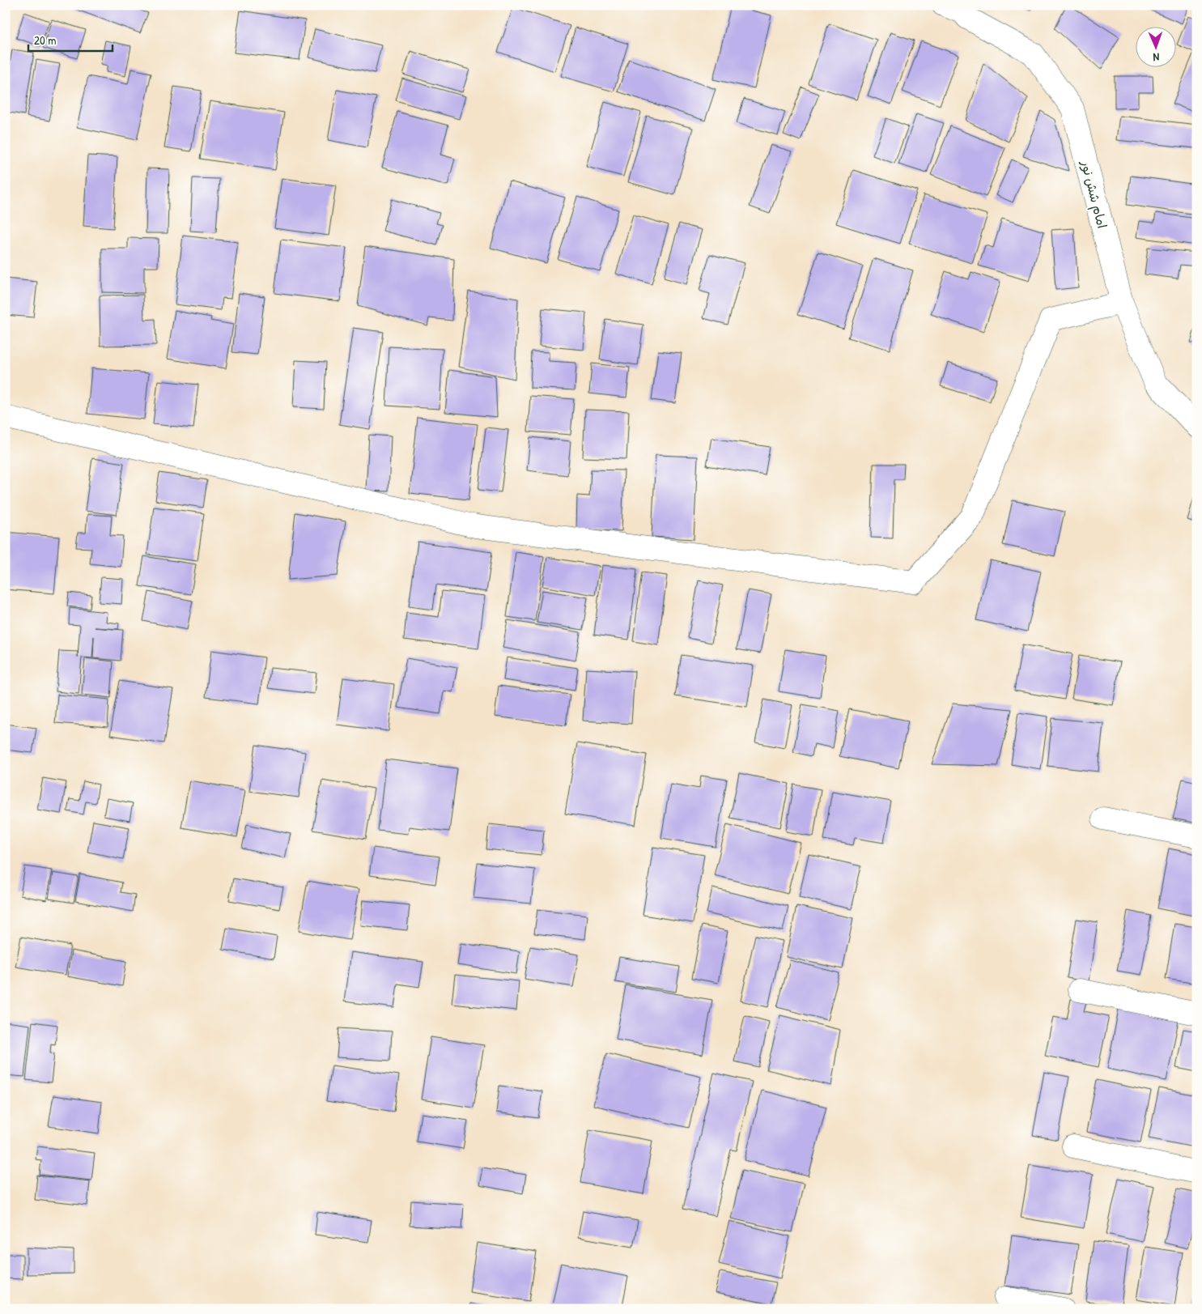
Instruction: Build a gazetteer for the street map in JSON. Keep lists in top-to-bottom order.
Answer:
{
  "streets": {
    "street": ["امام شش نور"]
  },
  "scale_bar": "20 m",
  "north": "bottom"
}
